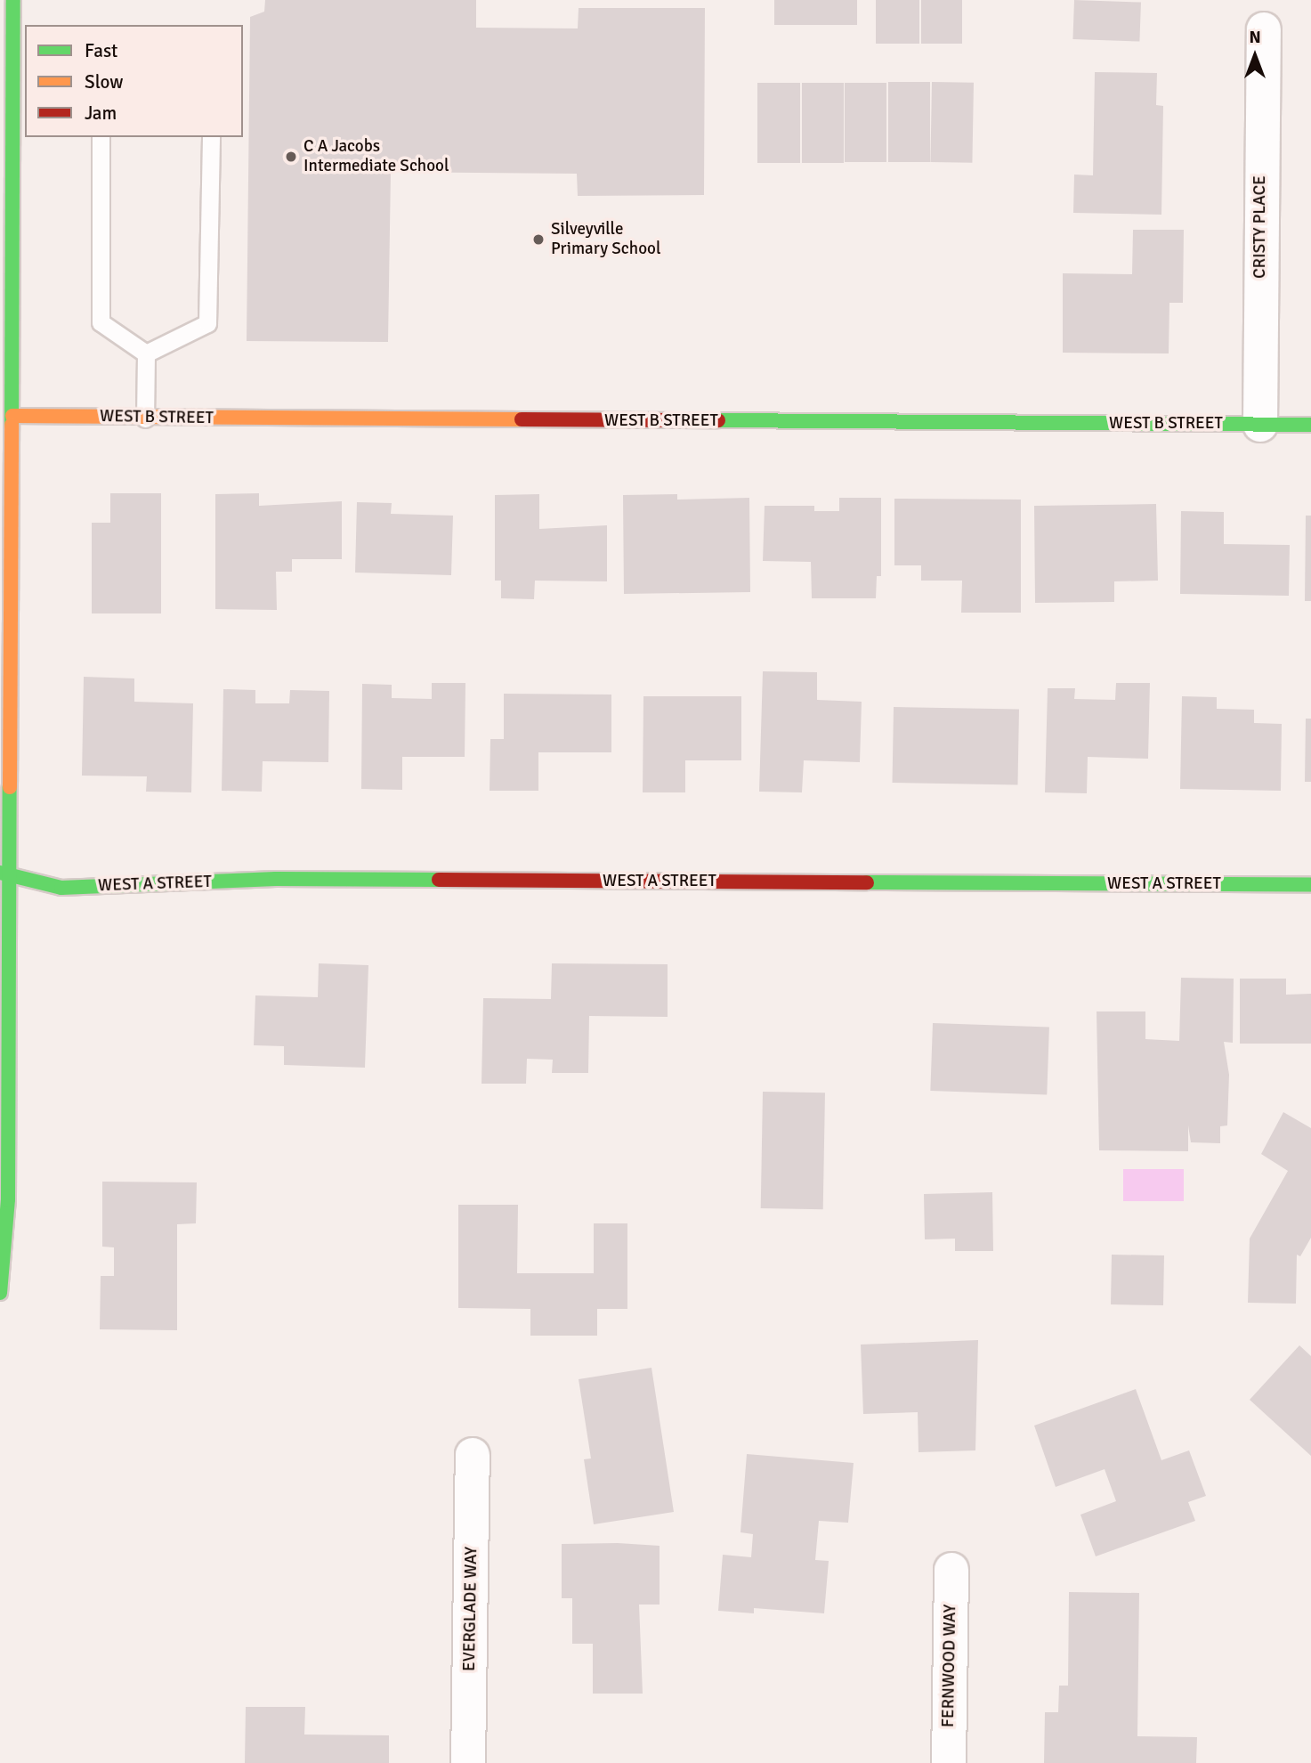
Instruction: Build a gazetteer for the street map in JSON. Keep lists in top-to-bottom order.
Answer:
{
  "streets": {
    "street": [
      "CRISTY PLACE",
      "WEST B STREET",
      "WEST A STREET",
      "EVERGLADE WAY",
      "FERNWOOD WAY"
    ]
  },
  "crossings": [
    ["CRISTY PLACE", "WEST B STREET"]
  ],
  "places": ["C A Jacobs Intermediate School", "Silveyville Primary School"],
  "legend": ["Fast", "Slow", "Jam"],
  "north": "top"
}
